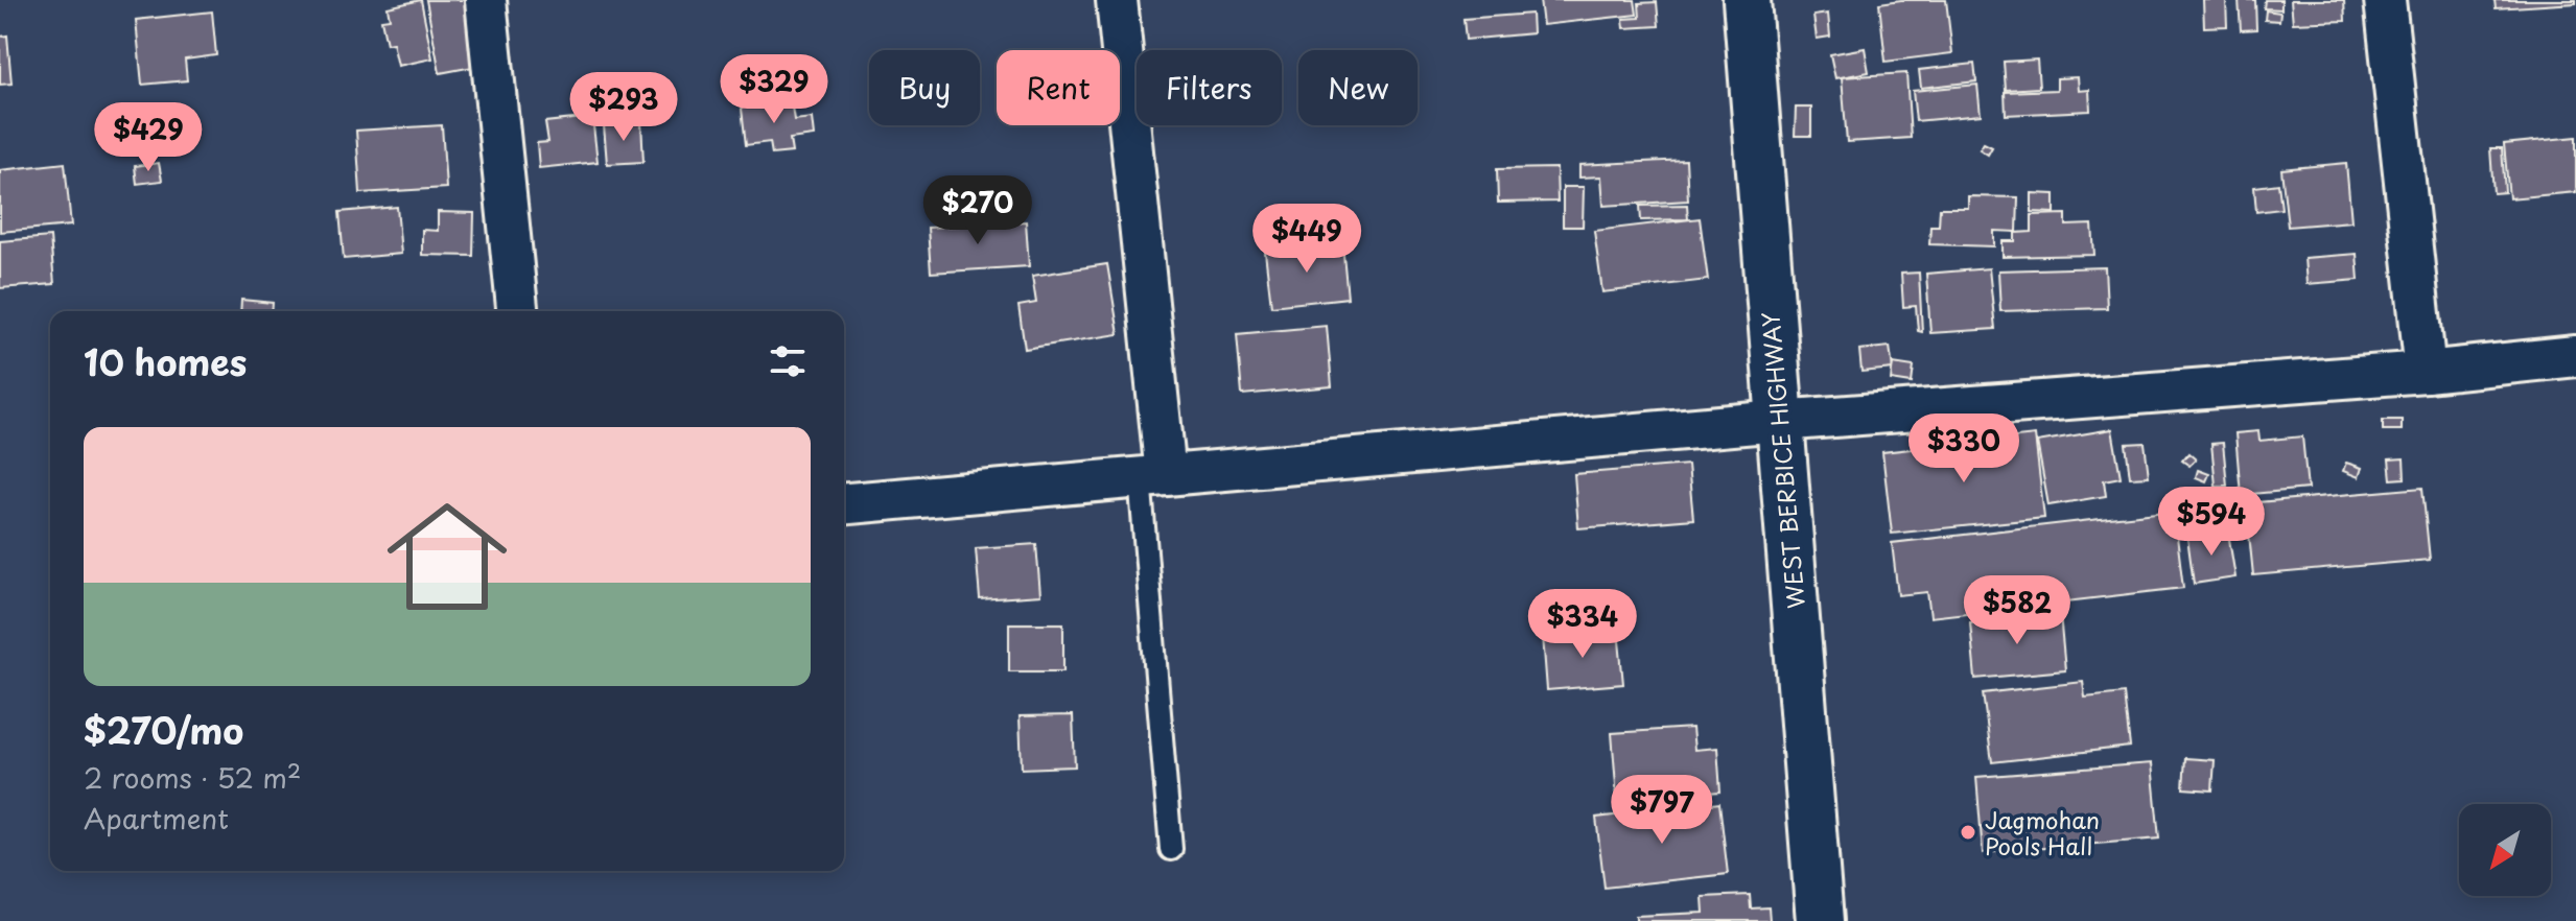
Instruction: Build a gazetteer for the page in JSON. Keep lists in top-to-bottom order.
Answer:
{
  "streets": {
    "main road": ["WEST BERBICE HIGHWAY"]
  },
  "places": ["Jagmohan Pools Hall"],
  "north": "bottom left",
  "page": {
    "chip": [
      "Buy",
      "Rent",
      "Filters",
      "New"
    ],
    "price": [
      "$329",
      "$293",
      "$429",
      "$270",
      "$449",
      "$330",
      "$594",
      "$582",
      "$334",
      "$797"
    ],
    "heading": "10 homes",
    "list": [
      {
        "name": "$270/mo",
        "note": "2 rooms · 52 m² · Apartment"
      }
    ]
  }
}
